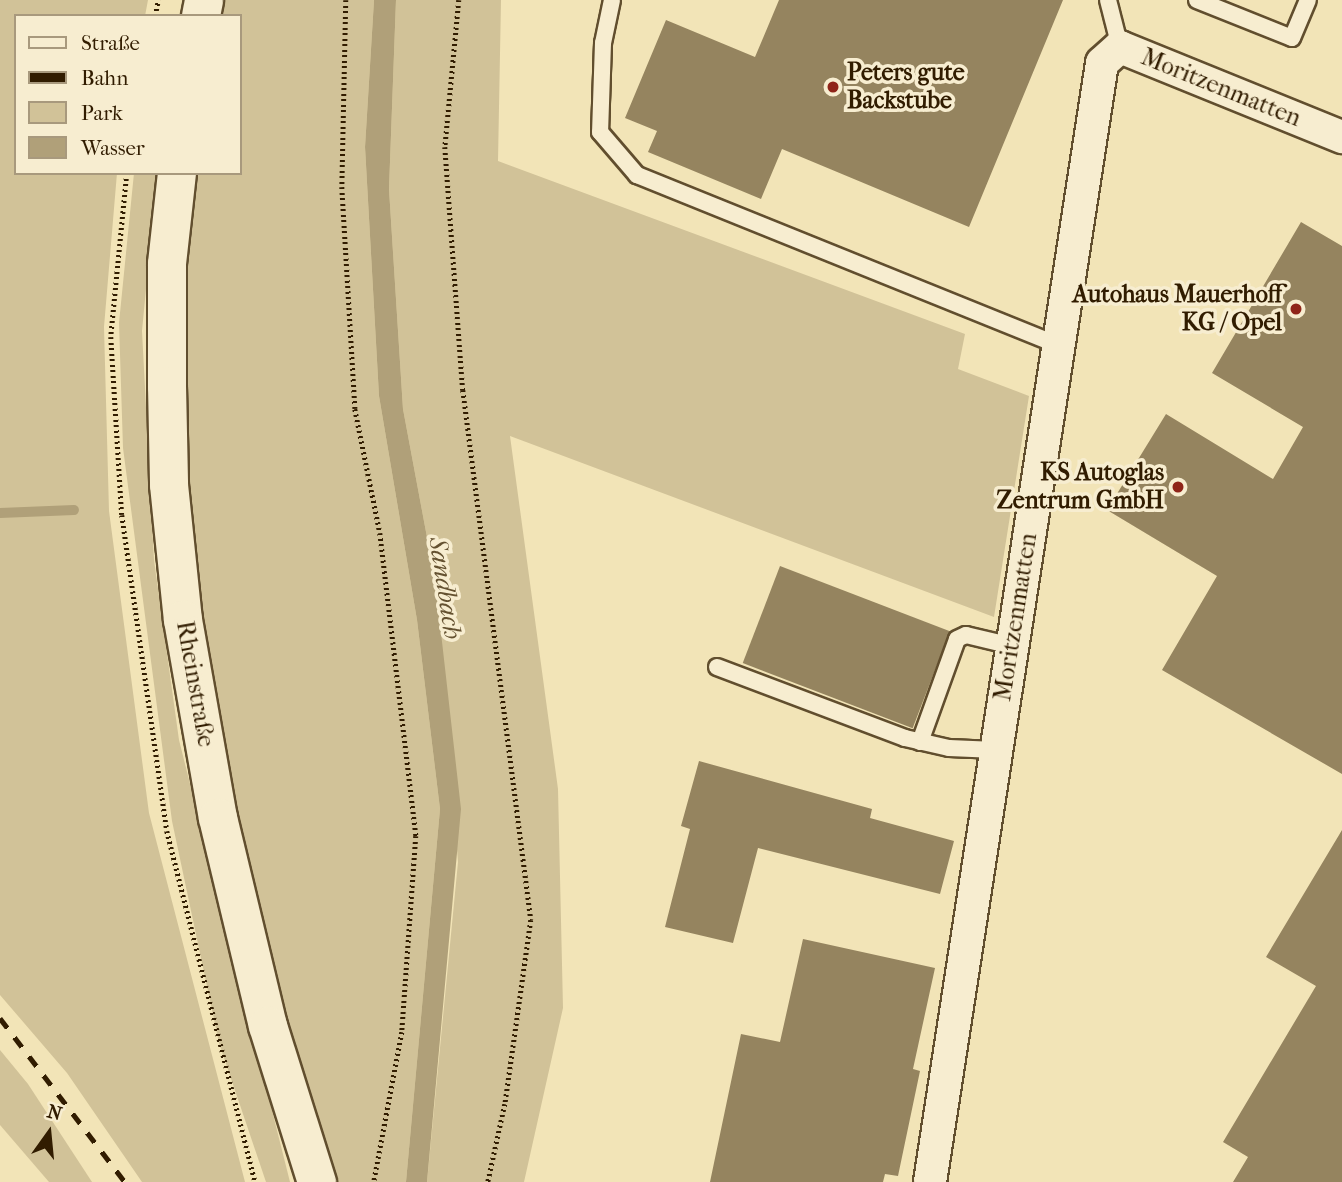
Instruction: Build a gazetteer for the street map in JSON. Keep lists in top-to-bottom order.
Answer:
{
  "streets": {
    "street": ["Moritzenmatten", "Rheinstraße"]
  },
  "water": ["Sandbach"],
  "places": ["Peters gute Backstube", "Autohaus Mauerhoff KG / Opel", "KS Autoglas Zentrum GmbH"],
  "legend": [
    "Straße",
    "Bahn",
    "Park",
    "Wasser"
  ],
  "north": "top"
}
